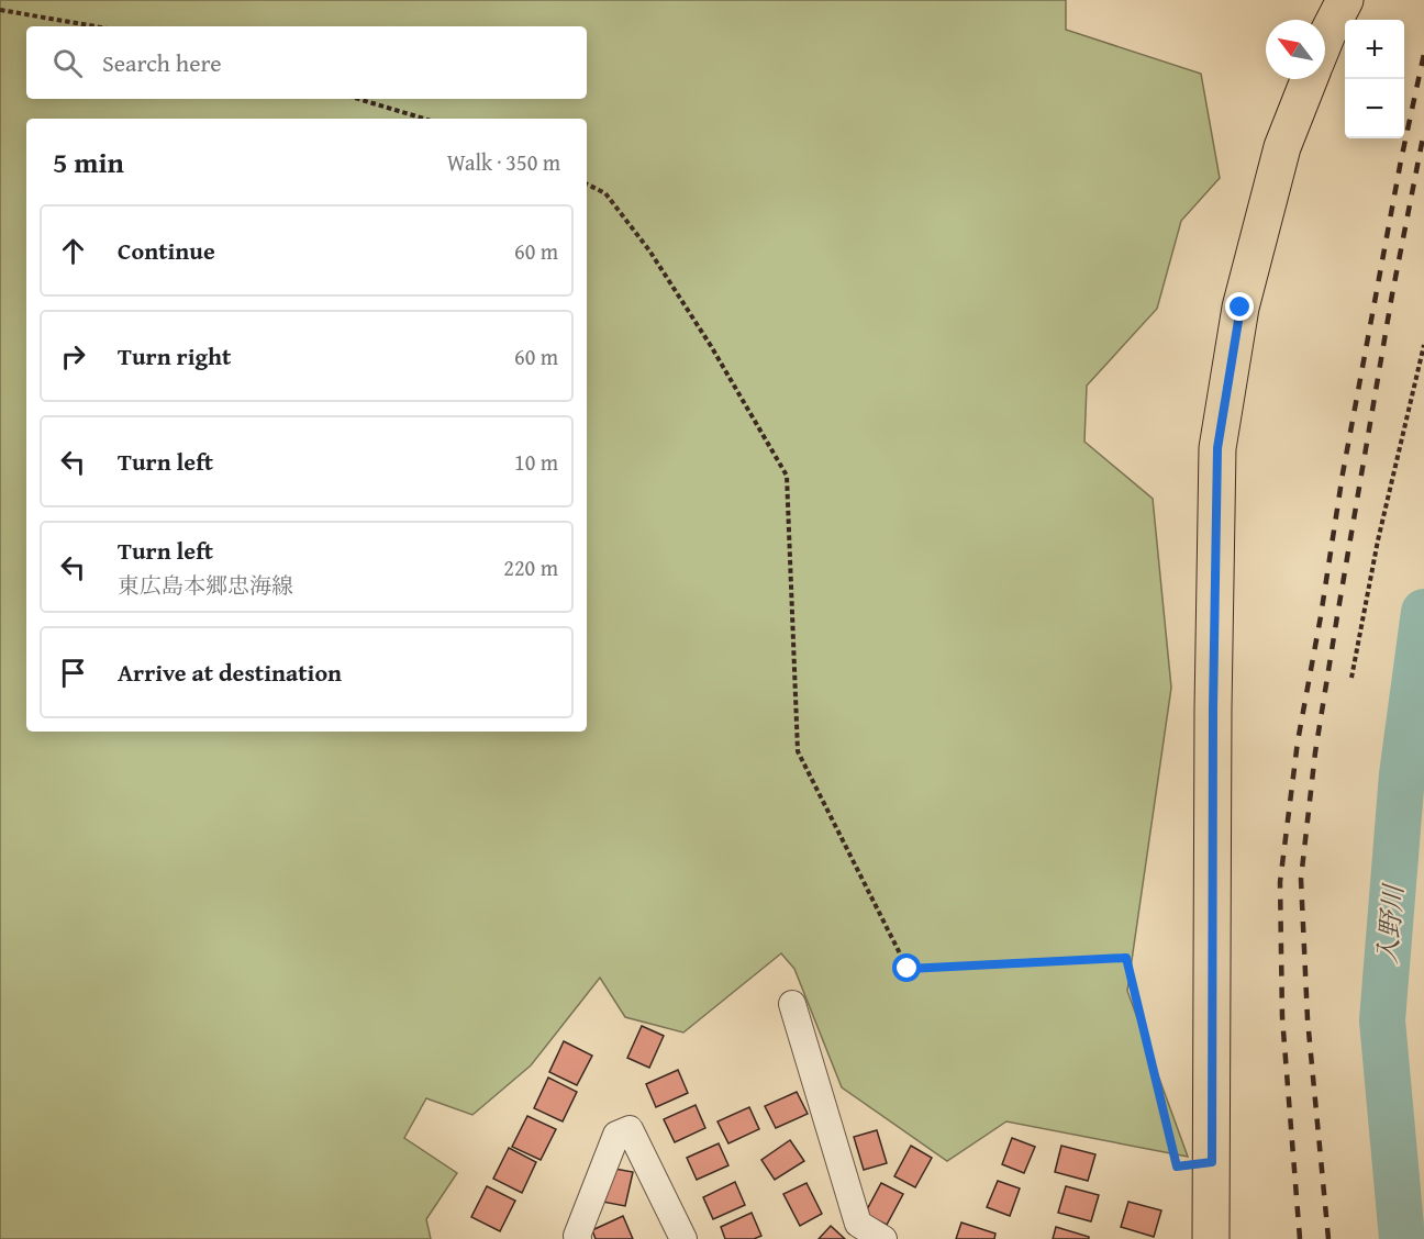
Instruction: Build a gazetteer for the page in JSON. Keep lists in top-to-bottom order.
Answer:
{
  "water": ["入野川"],
  "north": "top left",
  "page": {
    "map_buttons": ["+", "−"],
    "search": "Search here",
    "heading": ["5 min", "Walk · 350 m"],
    "list": [
      ["Continue", "60 m"],
      ["Turn right", "60 m"],
      ["Turn left", "10 m"],
      ["Turn left", "東広島本郷忠海線", "220 m"],
      "Arrive at destination"
    ]
  }
}
